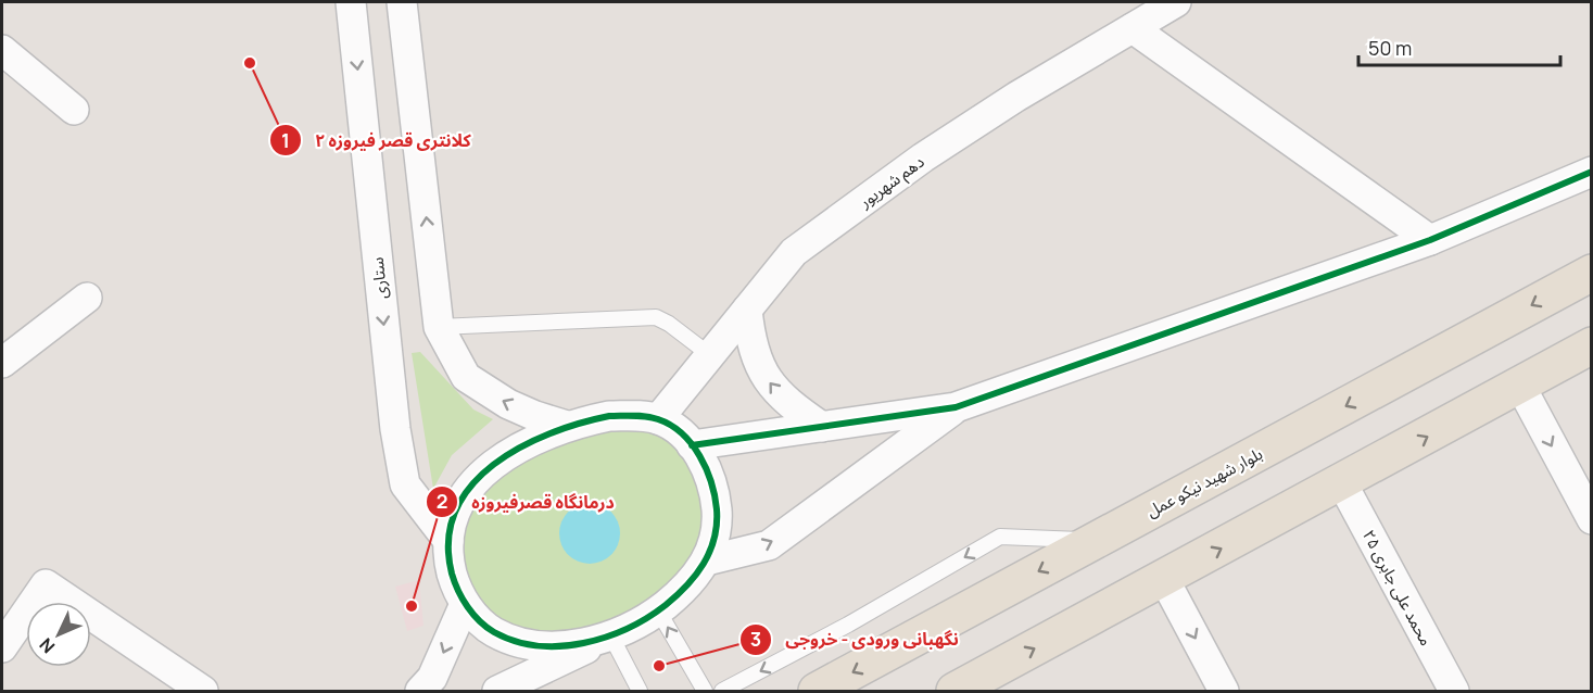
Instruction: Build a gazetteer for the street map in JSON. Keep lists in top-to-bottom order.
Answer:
{
  "streets": {
    "main road": ["بلوار شهید نیکو عمل"],
    "street": ["دهم شهریور", "ستاری", "محمد علی جابری ۲۵"]
  },
  "places": ["کلانتری قصر فیروزه ۲", "درمانگاه قصرفیروزه", "نگهبانی ورودی - خروجی"],
  "scale_bar": "50 m",
  "north": "bottom left"
}
